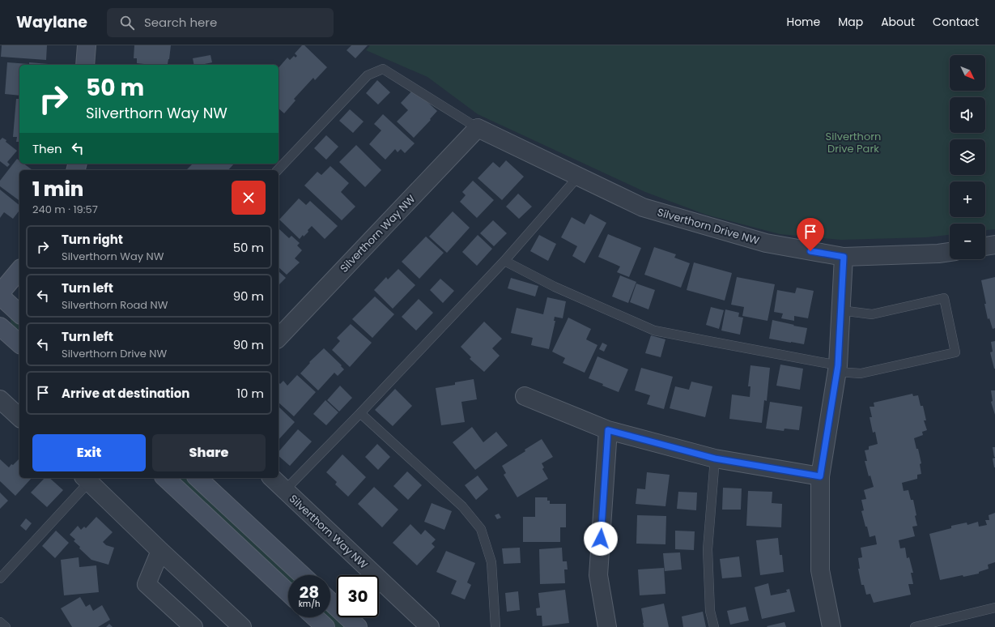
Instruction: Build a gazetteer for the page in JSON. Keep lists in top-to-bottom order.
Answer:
{
  "streets": {
    "street": ["Silverthorn Drive NW", "Silverthorn Way NW"]
  },
  "crossings": [
    ["Silverthorn Drive NW", "Silverthorn Way NW"]
  ],
  "parks": ["Silverthorn Drive Park"],
  "north": "bottom right",
  "page": {
    "header": "Waylane",
    "search": "Search here",
    "nav": [
      "Home",
      "Map",
      "About",
      "Contact"
    ],
    "map_buttons": ["+", "−"],
    "turn": ["50 m", "Silverthorn Way NW"],
    "then": "Then",
    "heading": ["1 min", "240 m · 19:57"],
    "list": [
      {
        "name": "Turn right",
        "note": "Silverthorn Way NW",
        "value": "50 m"
      },
      {
        "name": "Turn left",
        "note": "Silverthorn Road NW",
        "value": "90 m"
      },
      {
        "name": "Turn left",
        "note": "Silverthorn Drive NW",
        "value": "90 m"
      },
      {
        "name": "Arrive at destination",
        "value": "10 m"
      }
    ],
    "buttons": ["Exit", "Share"],
    "speed": "28 km/h",
    "limit": "30"
  }
}
